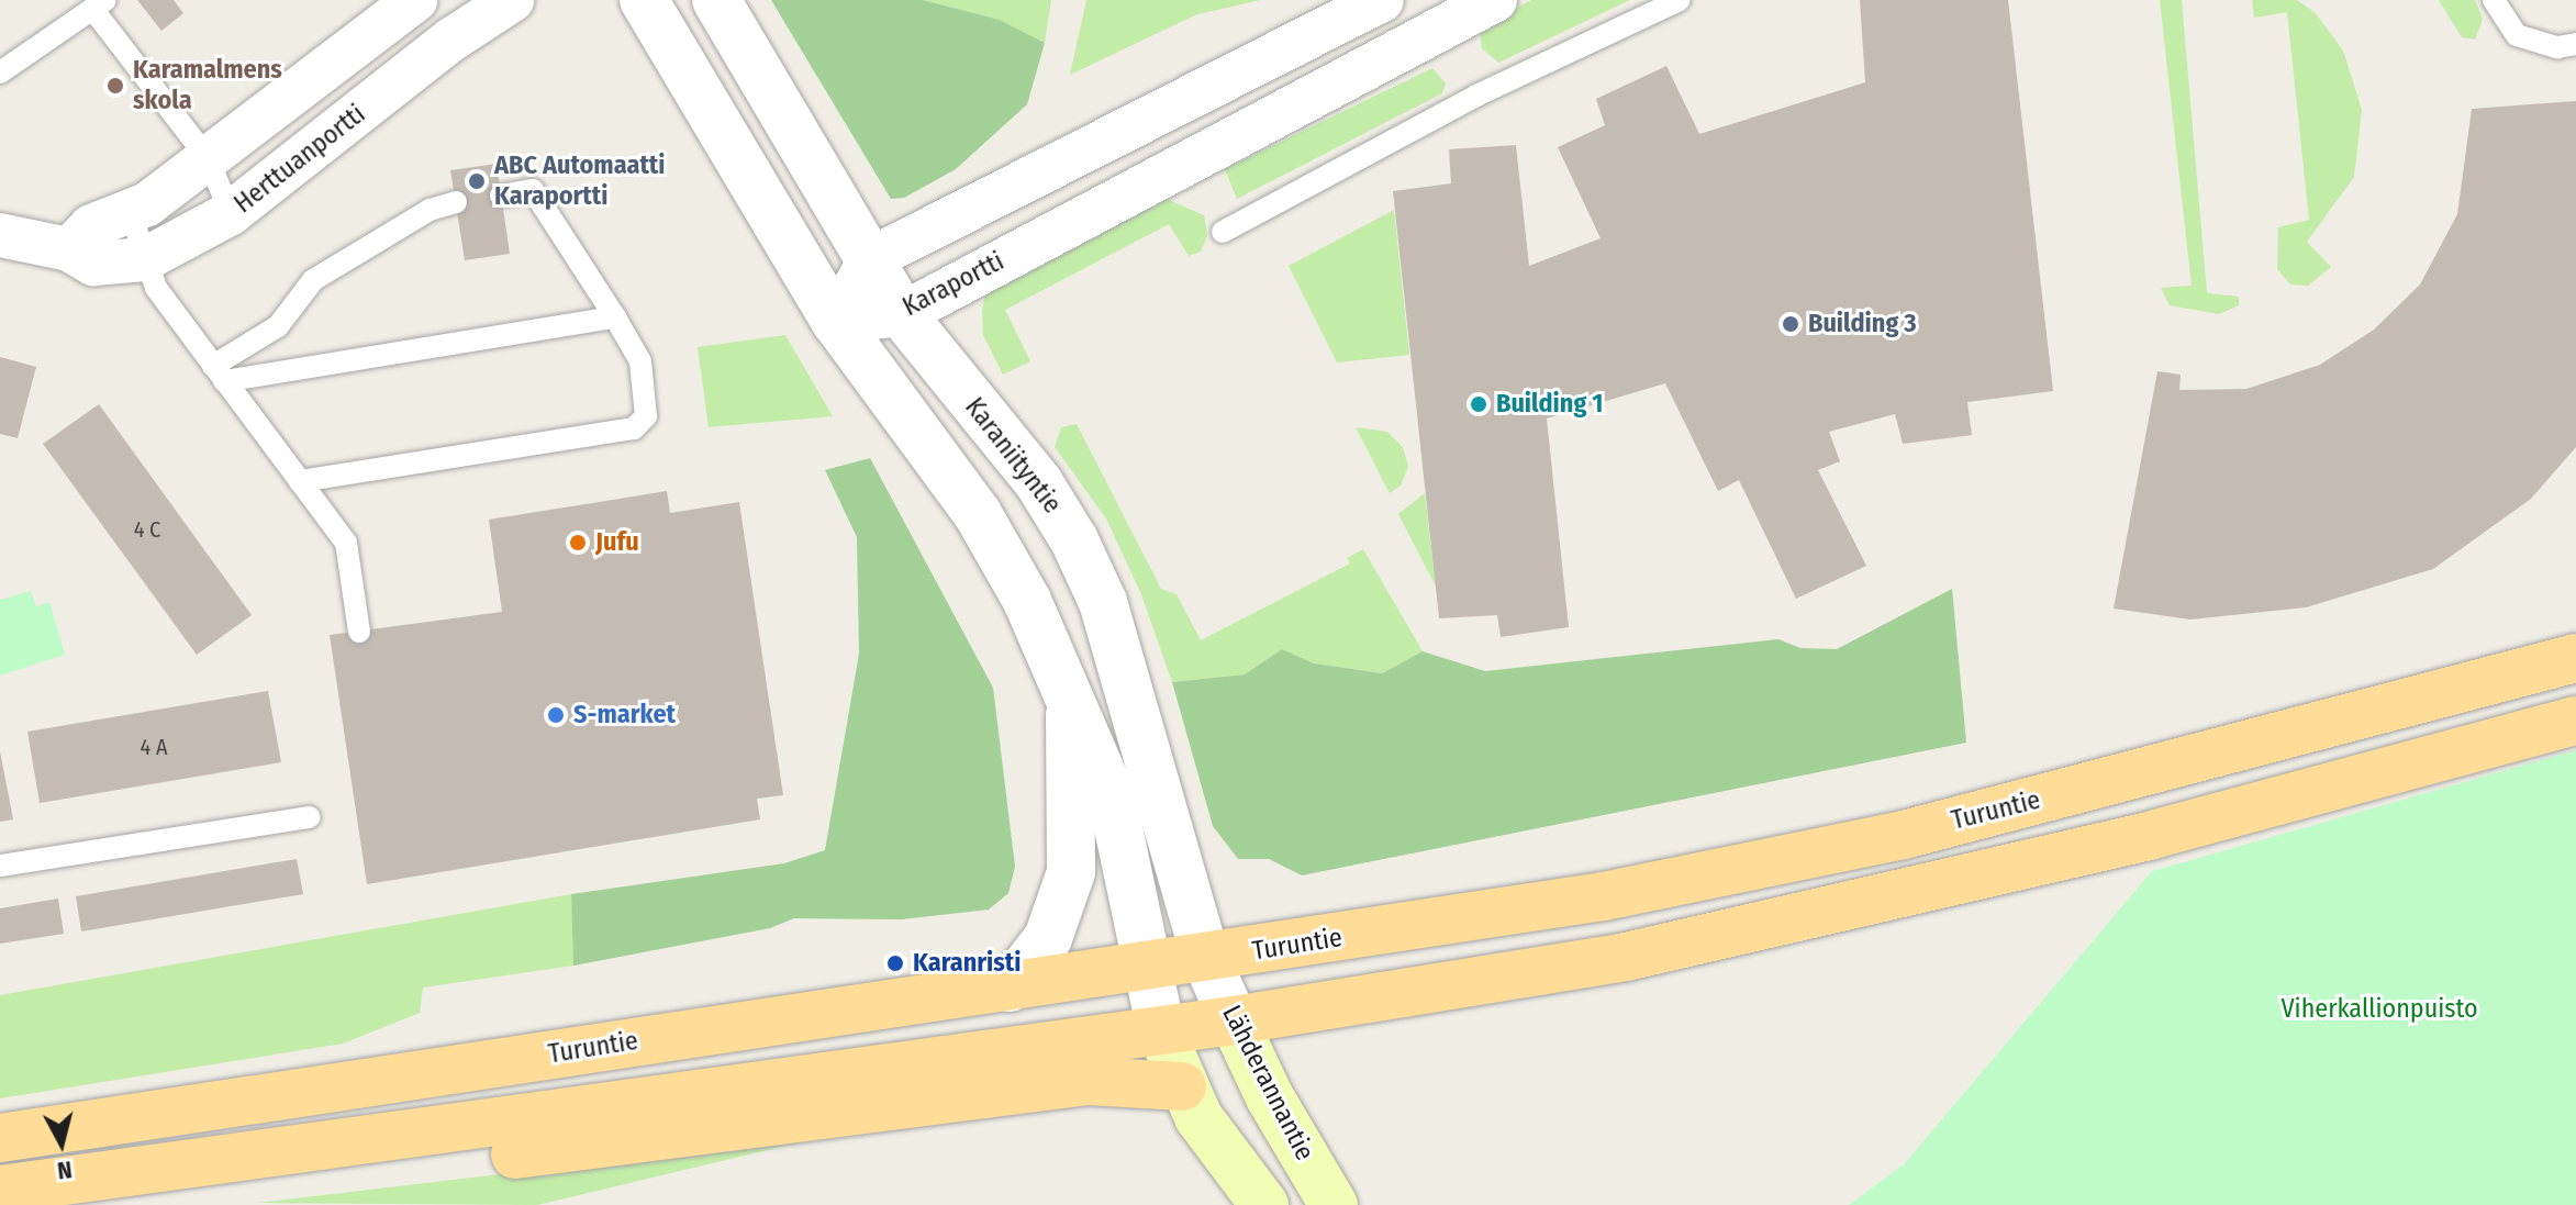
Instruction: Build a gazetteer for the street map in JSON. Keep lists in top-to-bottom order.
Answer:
{
  "streets": {
    "main road": ["Turuntie", "Lähderannantie"],
    "street": ["Herttuanportti", "Karaportti", "Karaniityntie"]
  },
  "crossings": [
    ["Karaportti", "Karaniityntie"],
    ["Karaniityntie", "Turuntie"],
    ["Karaniityntie", "Lähderannantie"],
    ["Turuntie", "Lähderannantie"]
  ],
  "parks": ["Viherkallionpuisto"],
  "places": [
    "Karamalmens skola",
    "ABC Automaatti Karaportti",
    "Building 3",
    "Building 1",
    "Jufu",
    "S-market",
    "Karanristi"
  ],
  "house_numbers": ["4 C", "4 A"],
  "north": "bottom"
}
